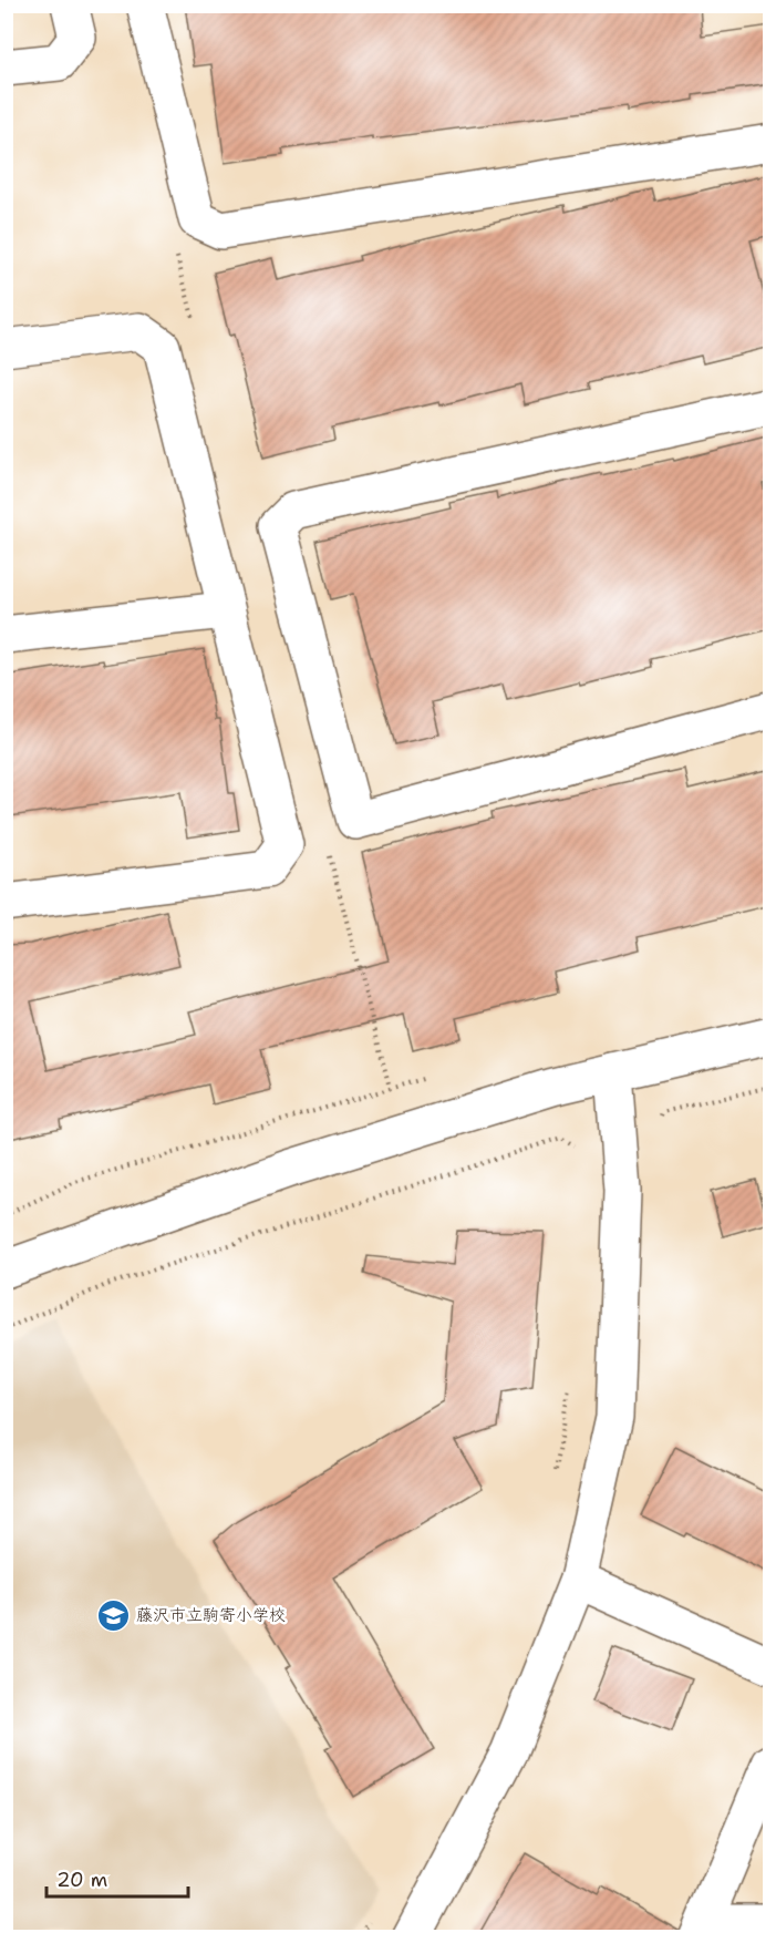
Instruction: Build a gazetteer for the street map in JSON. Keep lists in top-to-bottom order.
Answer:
{
  "places": {
    "school or university": ["藤沢市立駒寄小学校"]
  },
  "scale_bar": "20 m"
}
